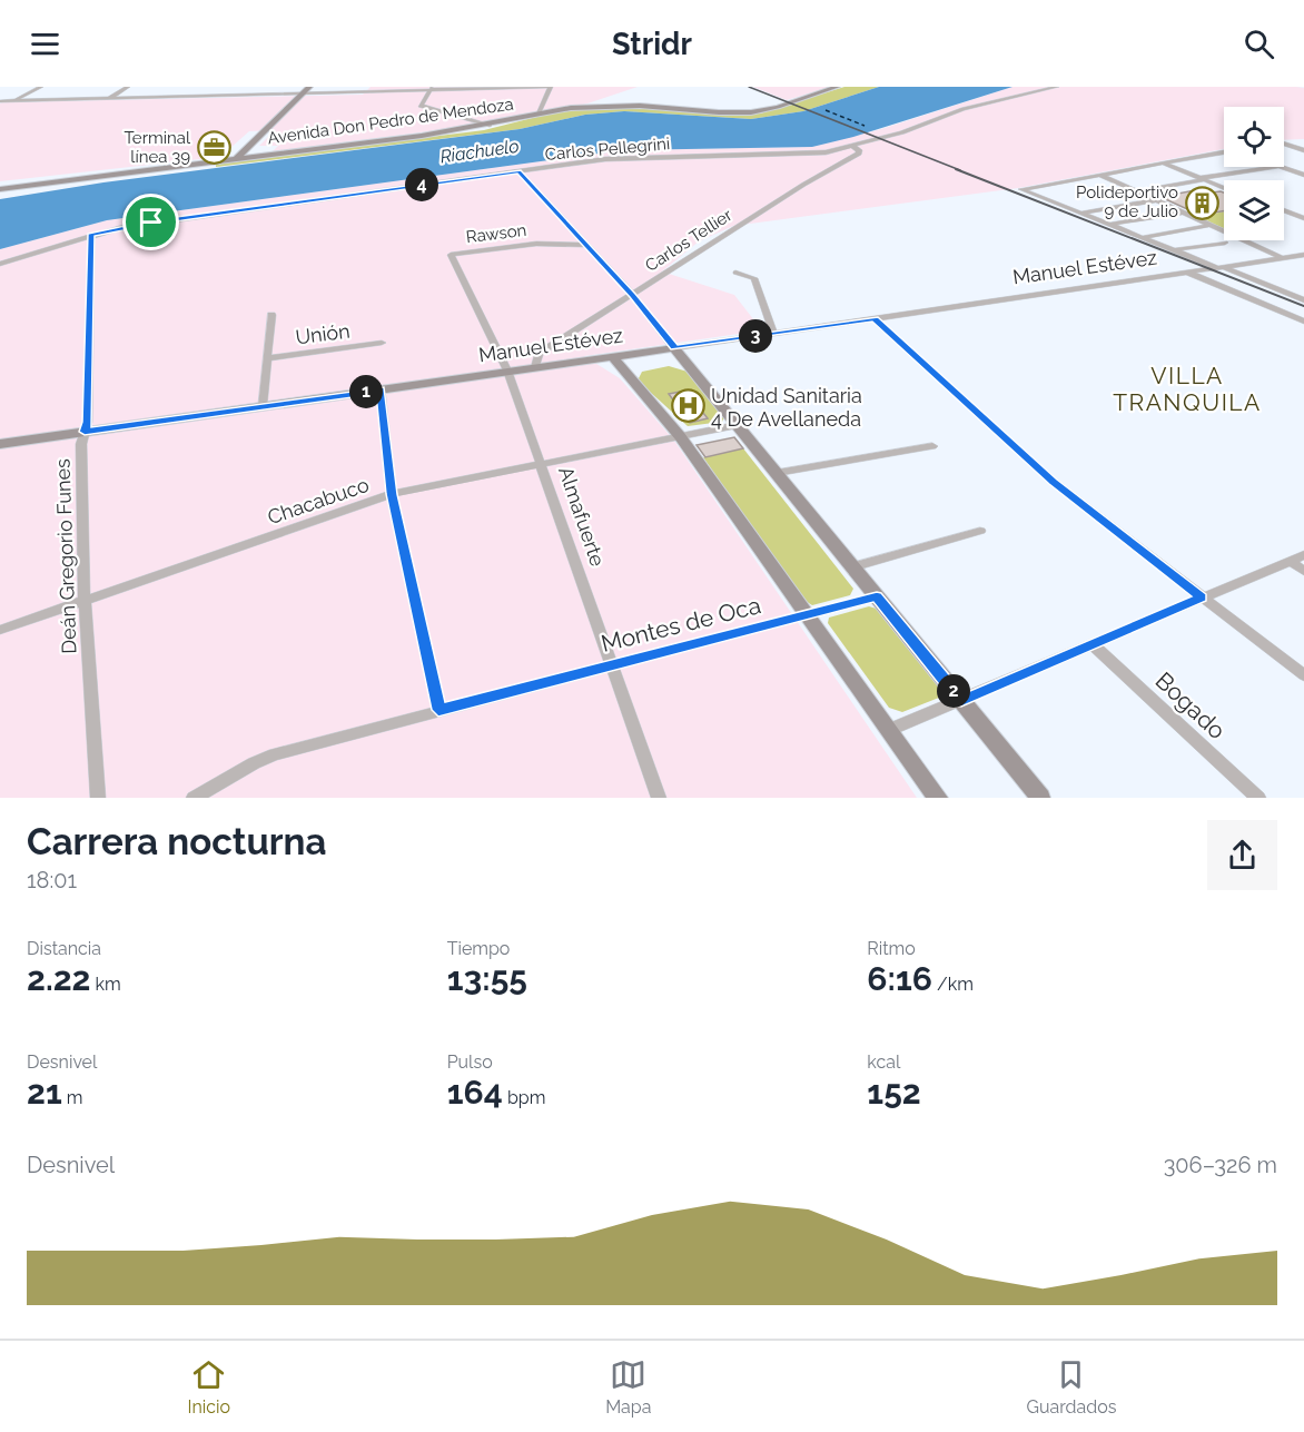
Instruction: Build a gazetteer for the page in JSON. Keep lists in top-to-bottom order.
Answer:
{
  "streets": {
    "main road": ["Avenida Don Pedro de Mendoza", "Manuel Estévez"],
    "street": [
      "Carlos Pellegrini",
      "Rawson",
      "Carlos Tellier",
      "Unión",
      "Chacabuco",
      "Almafuerte",
      "Deán Gregorio Funes",
      "Montes de Oca",
      "Bogado"
    ]
  },
  "crossings": [
    ["Carlos Pellegrini", "Carlos Tellier"],
    ["Carlos Pellegrini", "Deán Gregorio Funes"],
    ["Rawson", "Almafuerte"],
    ["Carlos Tellier", "Manuel Estévez"],
    ["Manuel Estévez", "Almafuerte"],
    ["Manuel Estévez", "Deán Gregorio Funes"],
    ["Chacabuco", "Almafuerte"],
    ["Chacabuco", "Deán Gregorio Funes"],
    ["Almafuerte", "Montes de Oca"]
  ],
  "districts": ["VILLA TRANQUILA"],
  "water": ["Riachuelo"],
  "places": {
    "office": ["Terminal línea 39"],
    "building": ["Polideportivo 9 de Julio"],
    "hospital": ["Unidad Sanitaria 4 De Avellaneda"]
  },
  "page": {
    "header": "Stridr",
    "pins": [
      "4",
      "3",
      "1",
      "2"
    ],
    "heading": ["Carrera nocturna", "18:01"],
    "stats": [
      ["Distancia", "2.22 km"],
      ["Tiempo", "13:55"],
      ["Ritmo", "6:16 /km"],
      ["Desnivel", "21 m"],
      ["Pulso", "164 bpm"],
      ["kcal", "152"]
    ],
    "chart": ["Desnivel", "306–326 m"],
    "tabs": ["Inicio", "Mapa", "Guardados"]
  }
}
